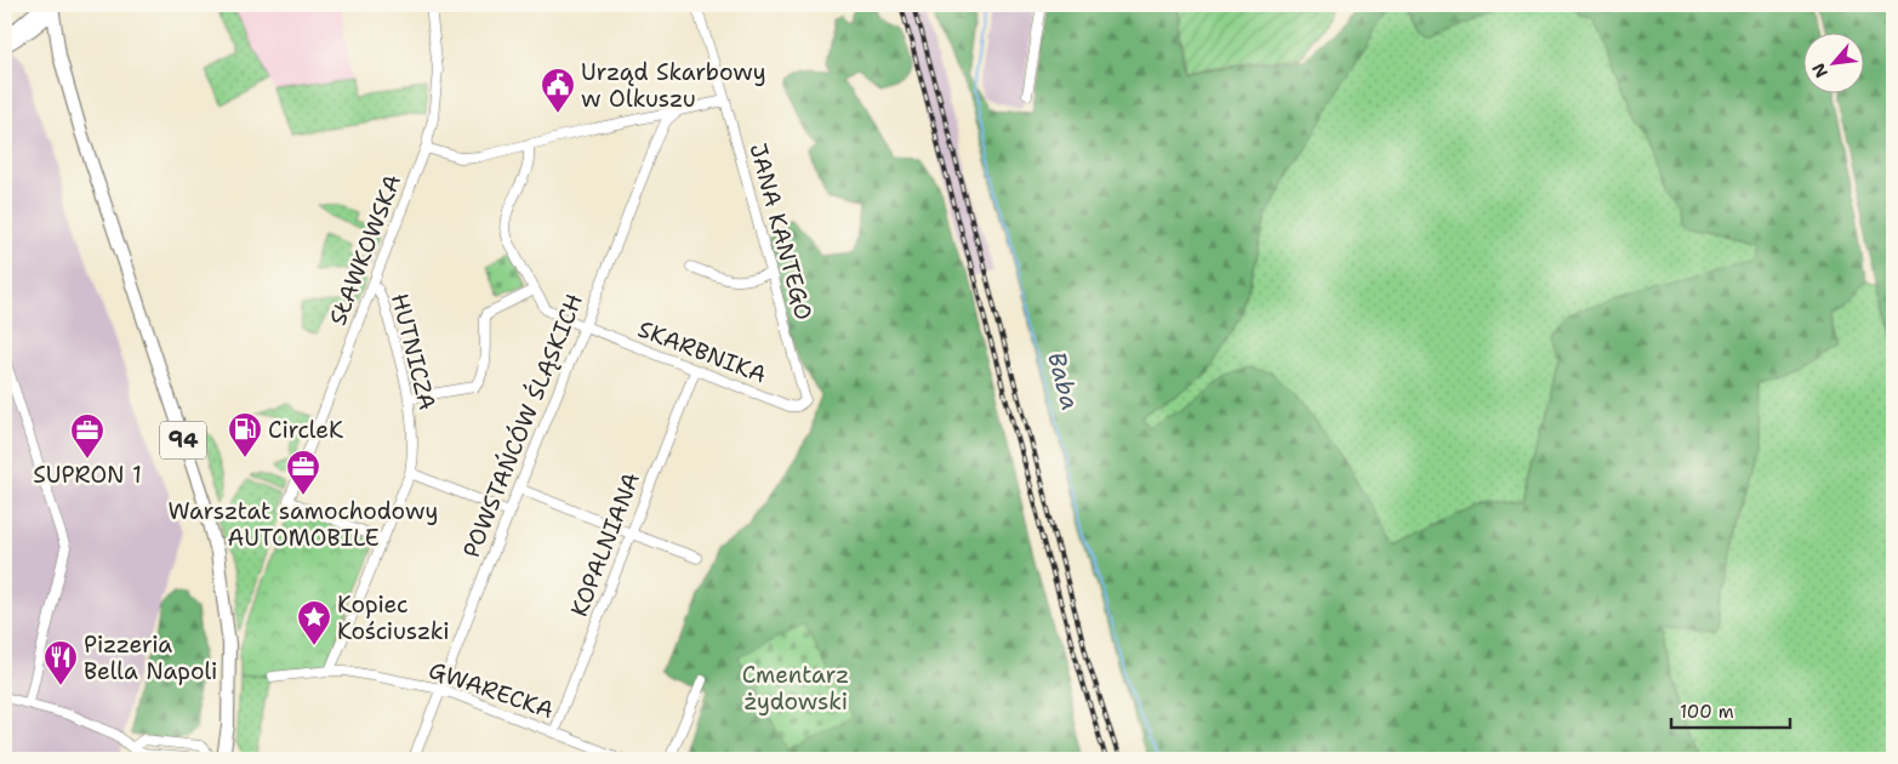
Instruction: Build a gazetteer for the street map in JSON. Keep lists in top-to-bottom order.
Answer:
{
  "streets": {
    "main road": ["94"],
    "street": [
      "JANA KANTEGO",
      "SŁAWKOWSKA",
      "HUTNICZA",
      "SKARBNIKA",
      "POWSTAŃCÓW ŚLĄSKICH",
      "KOPALNIANA",
      "GWARECKA"
    ]
  },
  "crossings": [
    ["JANA KANTEGO", "SKARBNIKA"],
    ["SŁAWKOWSKA", "HUTNICZA"],
    ["HUTNICZA", "GWARECKA"],
    ["SKARBNIKA", "POWSTAŃCÓW ŚLĄSKICH"],
    ["SKARBNIKA", "KOPALNIANA"],
    ["POWSTAŃCÓW ŚLĄSKICH", "GWARECKA"],
    ["KOPALNIANA", "GWARECKA"]
  ],
  "water": ["Baba"],
  "parks": ["Cmentarz żydowski"],
  "places": {
    "public building": ["Urząd Skarbowy w Olkuszu"],
    "fuel station": ["CircleK"],
    "office": ["SUPRON 1", "Warsztat samochodowy AUTOMOBILE"],
    "place": ["Kopiec Kościuszki"],
    "restaurant": ["Pizzeria Bella Napoli"]
  },
  "scale_bar": "100 m",
  "north": "bottom left"
}
